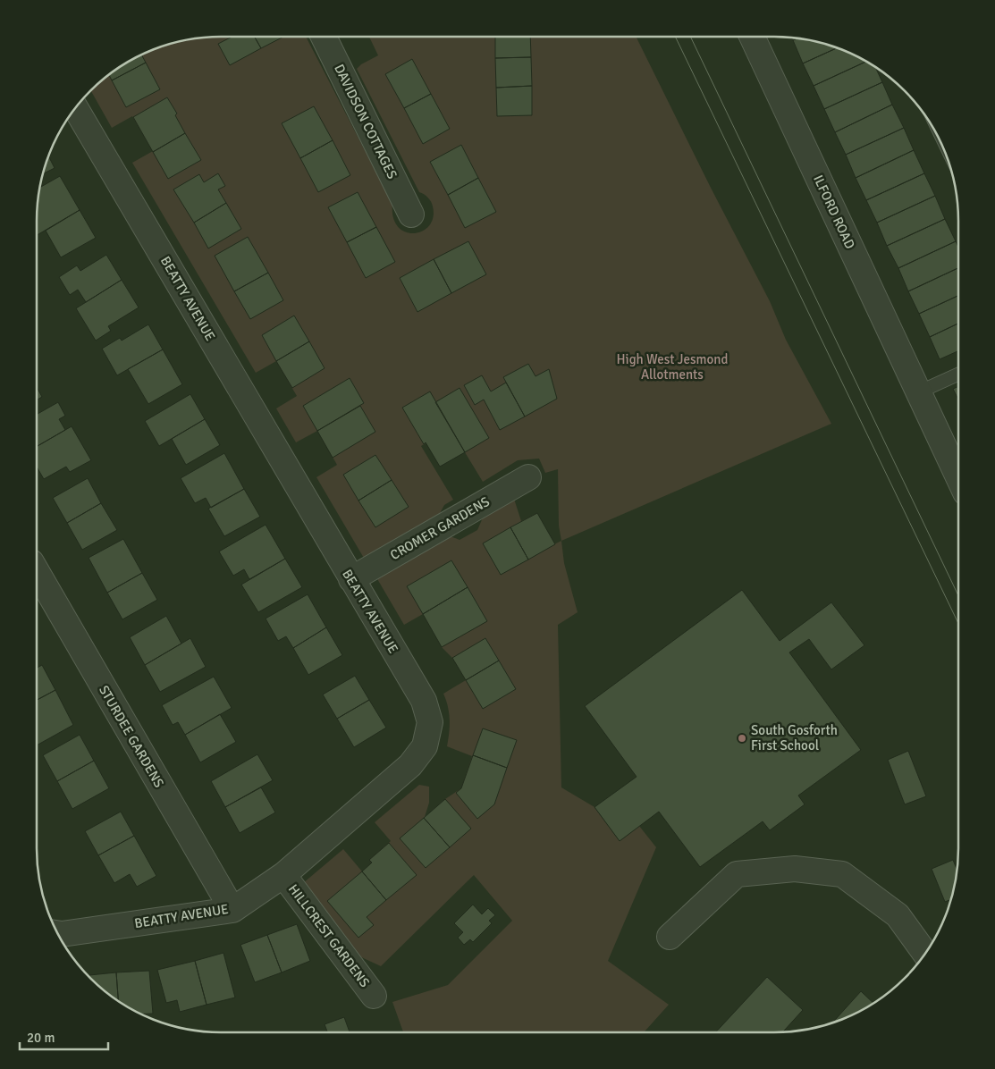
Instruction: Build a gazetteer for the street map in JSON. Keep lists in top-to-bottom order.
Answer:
{
  "streets": {
    "street": [
      "DAVIDSON COTTAGES",
      "ILFORD ROAD",
      "BEATTY AVENUE",
      "CROMER GARDENS",
      "STURDEE GARDENS",
      "HILLCREST GARDENS"
    ]
  },
  "crossings": [
    ["BEATTY AVENUE", "CROMER GARDENS"],
    ["BEATTY AVENUE", "STURDEE GARDENS"],
    ["BEATTY AVENUE", "HILLCREST GARDENS"]
  ],
  "parks": ["High West Jesmond Allotments"],
  "places": ["South Gosforth First School"],
  "scale_bar": "20 m"
}
